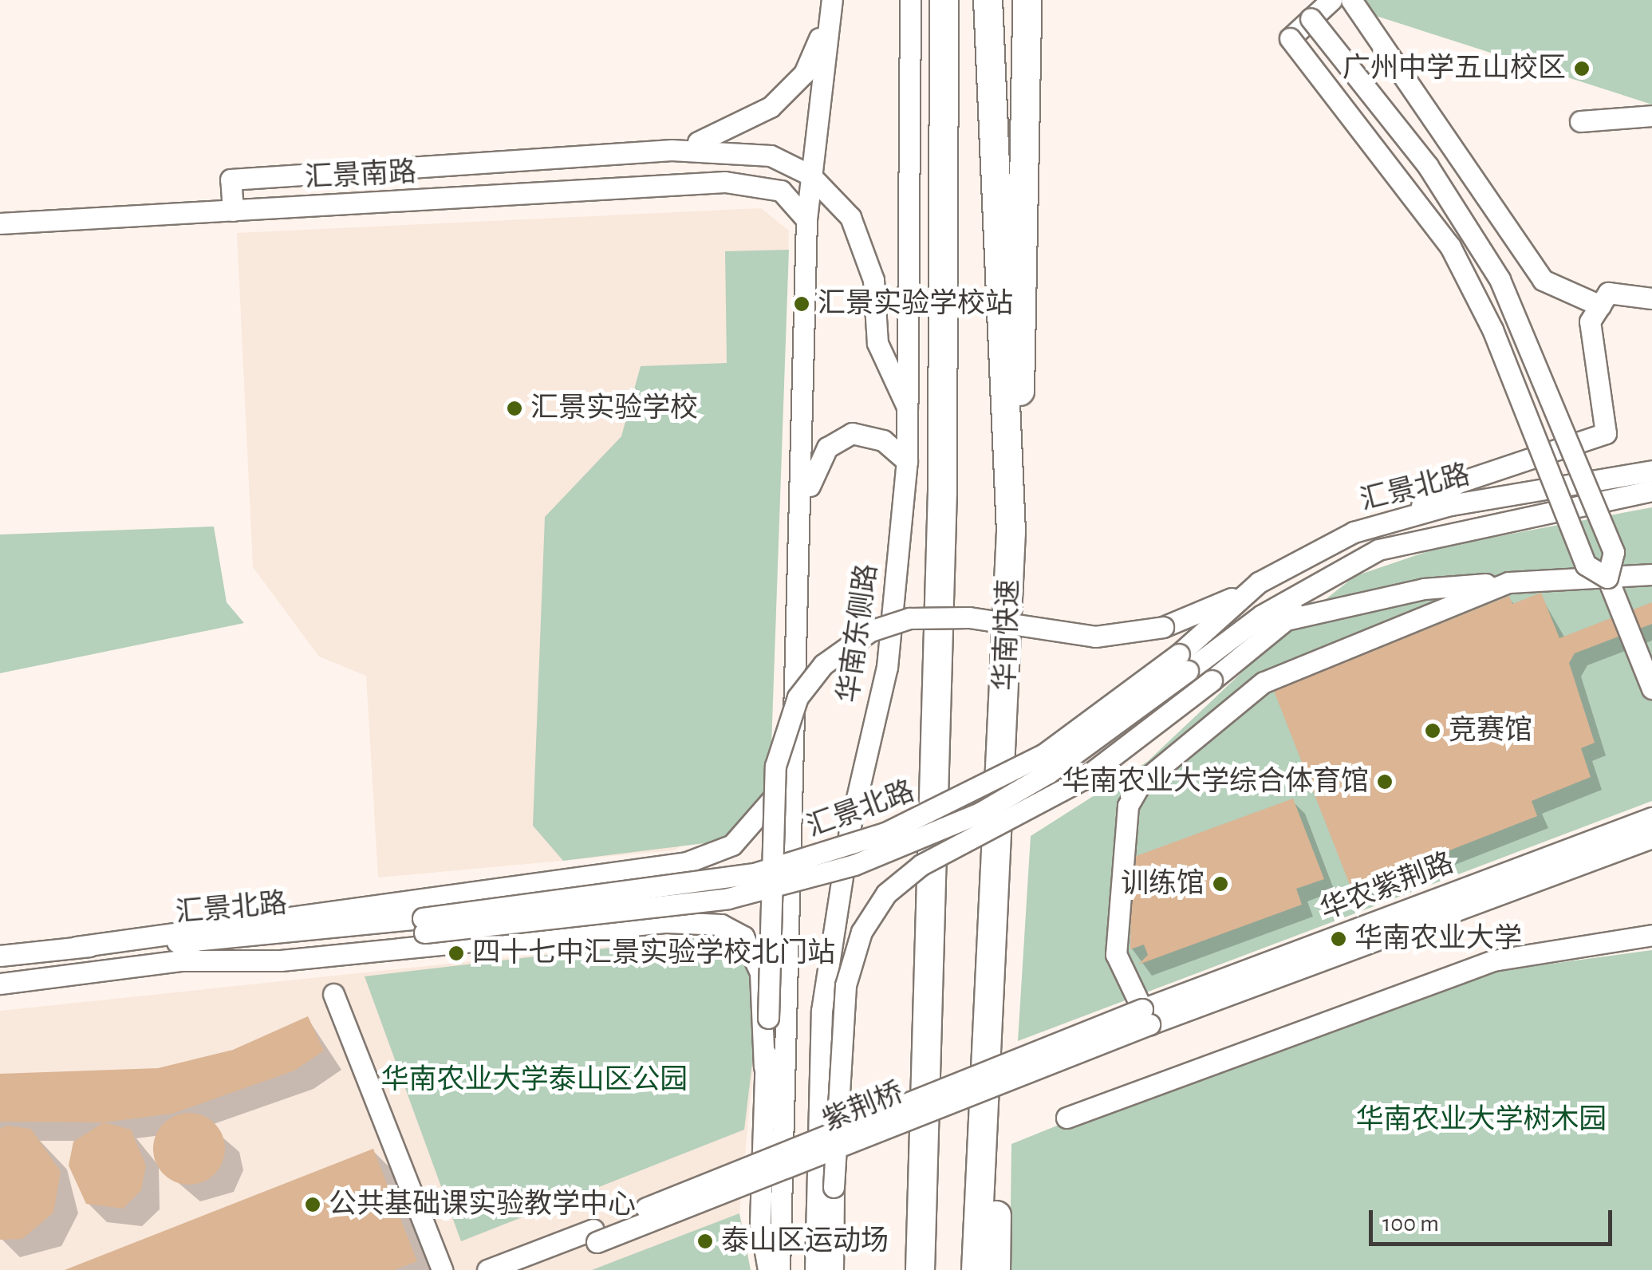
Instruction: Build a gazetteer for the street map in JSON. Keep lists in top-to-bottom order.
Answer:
{
  "streets": {
    "highway": ["华南快速"],
    "street": [
      "汇景南路",
      "汇景北路",
      "华南东侧路",
      "华农紫荆路",
      "紫荆桥"
    ]
  },
  "crossings": [
    ["汇景南路", "华南东侧路"],
    ["华农紫荆路", "紫荆桥"]
  ],
  "parks": ["华南农业大学泰山区公园", "华南农业大学树木园"],
  "places": [
    "广州中学五山校区",
    "汇景实验学校站",
    "汇景实验学校",
    "竞赛馆",
    "华南农业大学综合体育馆",
    "训练馆",
    "华南农业大学",
    "四十七中汇景实验学校北门站",
    "公共基础课实验教学中心",
    "泰山区运动场"
  ],
  "scale_bar": "100 m"
}
